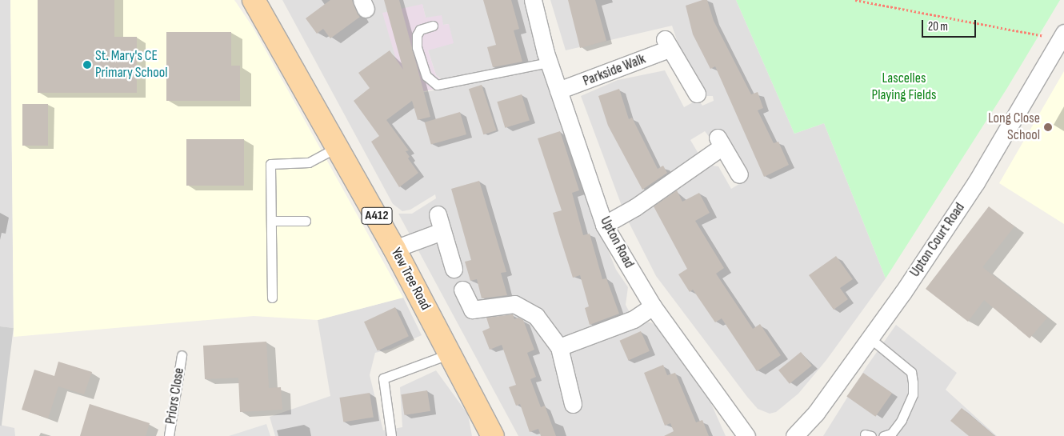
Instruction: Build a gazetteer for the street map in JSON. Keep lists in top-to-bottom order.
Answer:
{
  "streets": {
    "main road": ["A412", "Yew Tree Road"],
    "street": ["Parkside Walk", "Upton Court Road", "Upton Road"],
    "lane": ["Priors Close"]
  },
  "crossings": [
    ["Parkside Walk", "Upton Road"]
  ],
  "parks": ["Lascelles Playing Fields"],
  "places": ["St. Mary's CE Primary School", "Long Close School"],
  "scale_bar": "20 m"
}
